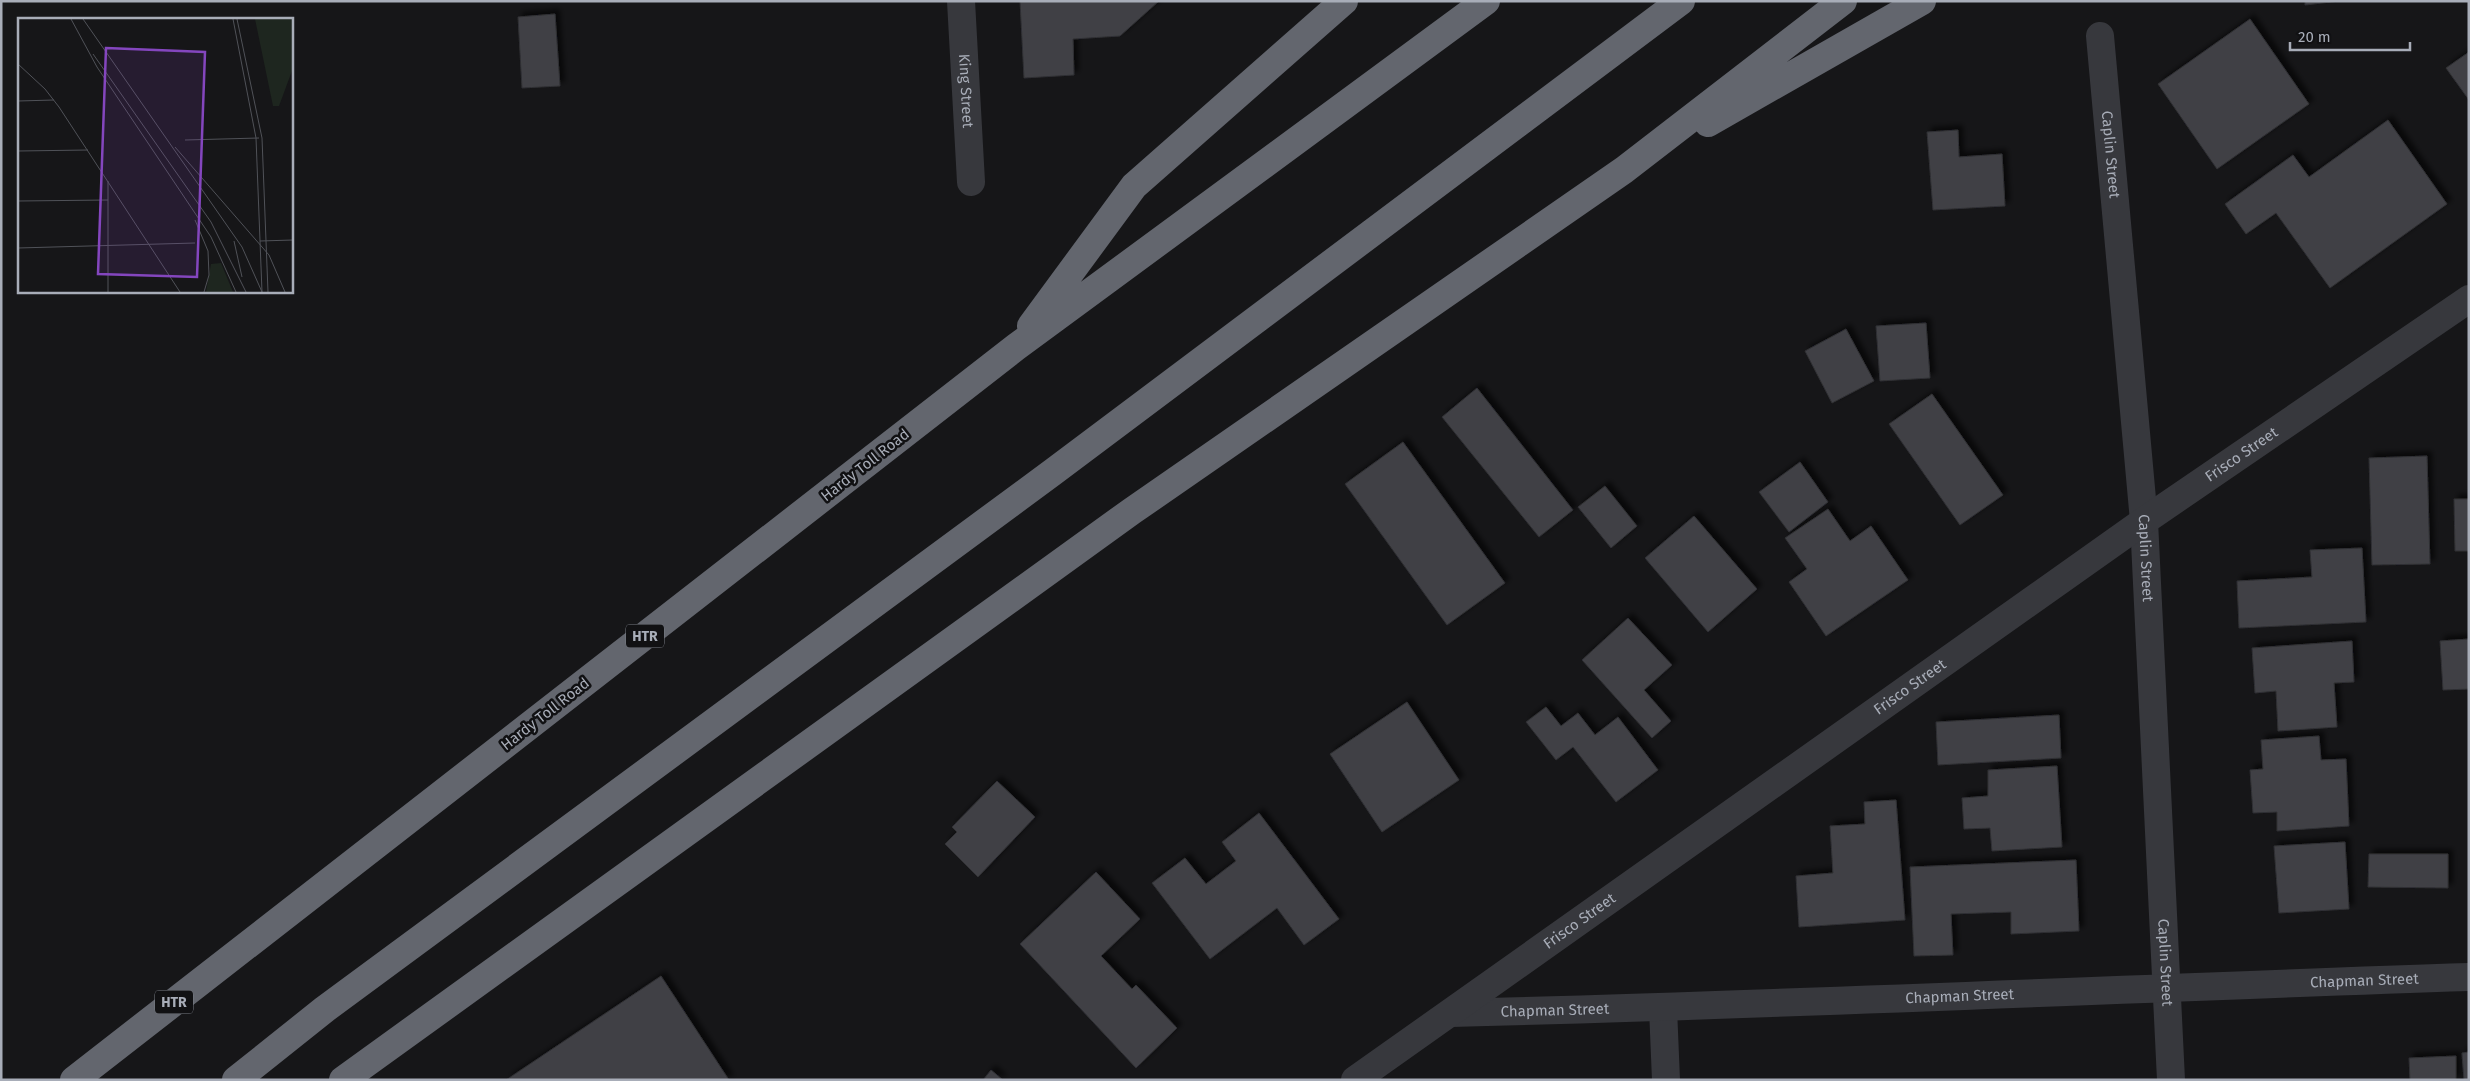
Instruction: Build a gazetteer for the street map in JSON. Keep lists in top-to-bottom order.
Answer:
{
  "streets": {
    "highway": ["Hardy Toll Road", "HTR"],
    "street": [
      "King Street",
      "Caplin Street",
      "Frisco Street",
      "Chapman Street"
    ]
  },
  "crossings": [
    ["Caplin Street", "Frisco Street"],
    ["Caplin Street", "Chapman Street"],
    ["Frisco Street", "Chapman Street"]
  ],
  "scale_bar": "20 m"
}
